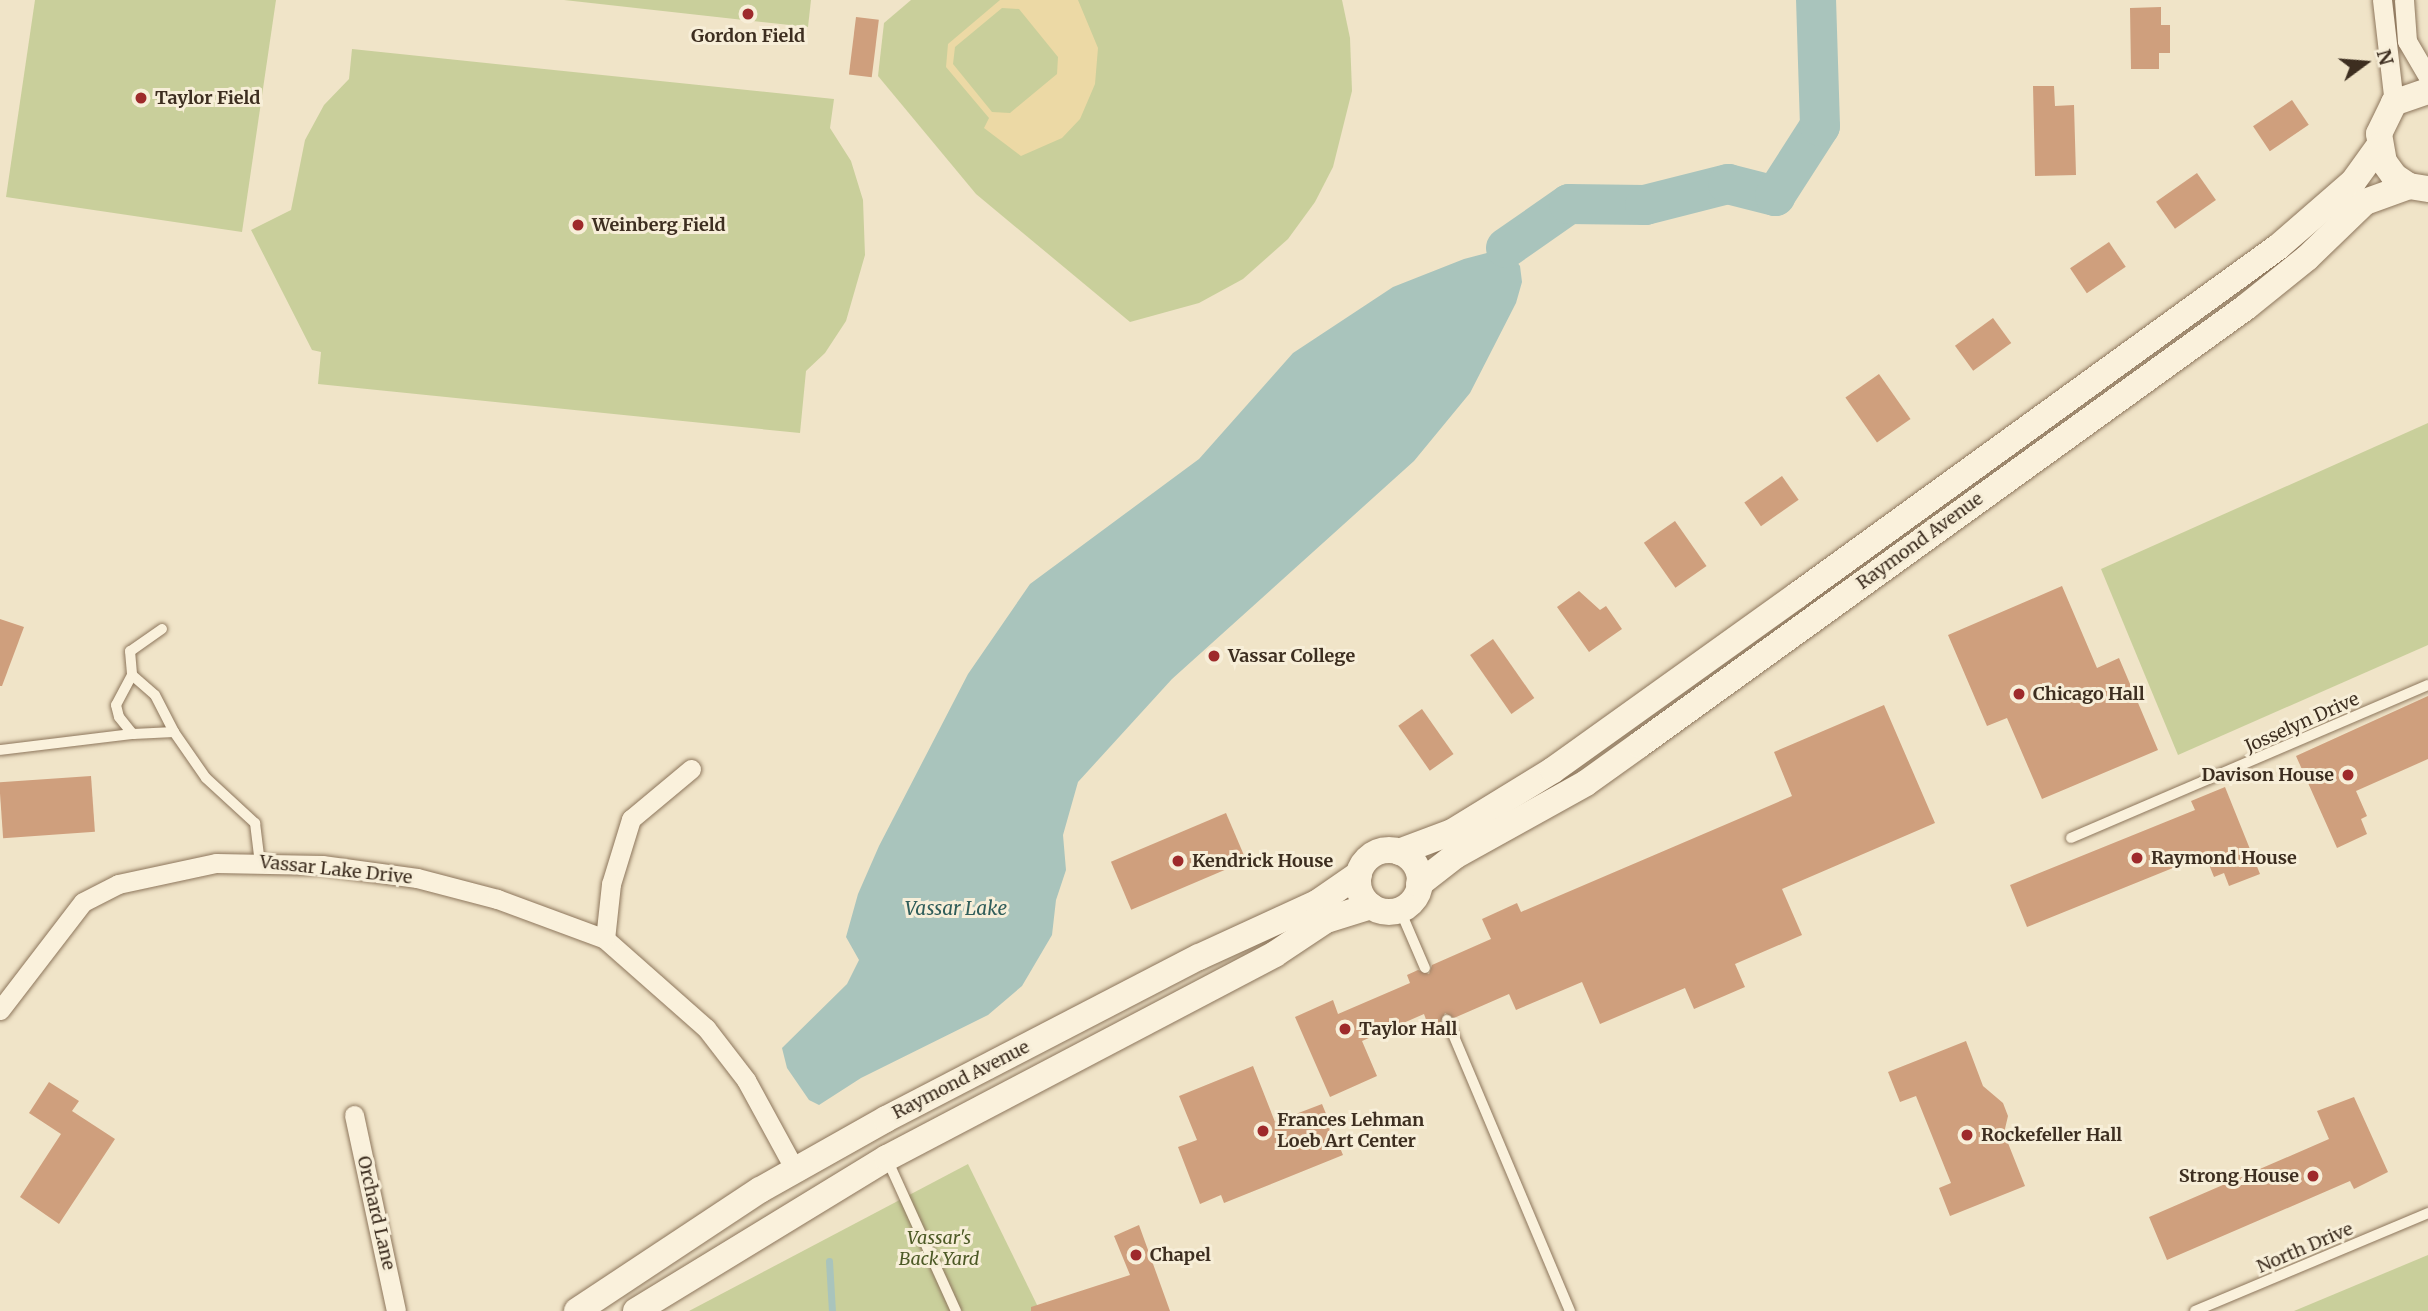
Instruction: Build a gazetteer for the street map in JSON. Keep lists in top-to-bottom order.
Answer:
{
  "streets": {
    "main road": ["Raymond Avenue"],
    "street": ["Vassar Lake Drive", "Orchard Lane"],
    "lane": ["Josselyn Drive", "North Drive"]
  },
  "crossings": [
    ["Raymond Avenue", "Vassar Lake Drive"]
  ],
  "water": ["Vassar Lake"],
  "parks": ["Vassar's Back Yard"],
  "places": [
    "Gordon Field",
    "Taylor Field",
    "Weinberg Field",
    "Vassar College",
    "Chicago Hall",
    "Davison House",
    "Raymond House",
    "Kendrick House",
    "Taylor Hall",
    "Frances Lehman Loeb Art Center",
    "Rockefeller Hall",
    "Strong House",
    "Chapel"
  ],
  "north": "right"
}
